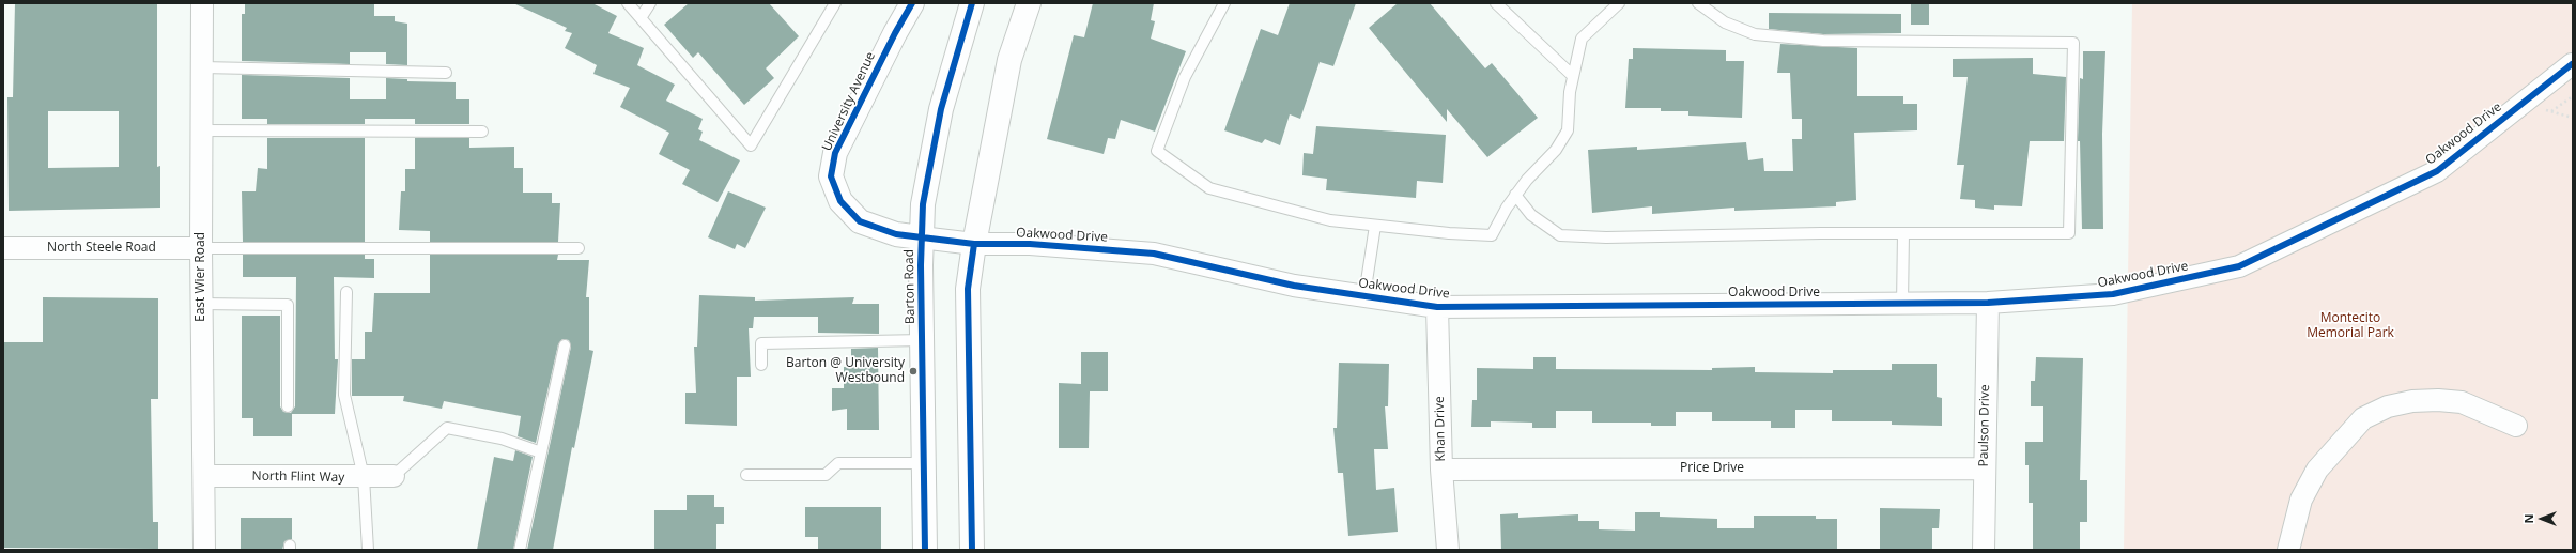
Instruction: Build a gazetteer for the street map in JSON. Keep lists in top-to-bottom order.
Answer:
{
  "streets": {
    "main road": ["University Avenue", "Barton Road"],
    "street": [
      "Oakwood Drive",
      "North Steele Road",
      "East Wier Road",
      "Paulson Drive",
      "Khan Drive",
      "Price Drive",
      "North Flint Way"
    ]
  },
  "crossings": [
    ["University Avenue", "Oakwood Drive"],
    ["University Avenue", "Barton Road"],
    ["Oakwood Drive", "Barton Road"],
    ["Oakwood Drive", "Paulson Drive"],
    ["Oakwood Drive", "Khan Drive"],
    ["North Steele Road", "East Wier Road"],
    ["East Wier Road", "North Flint Way"],
    ["Paulson Drive", "Price Drive"],
    ["Khan Drive", "Price Drive"]
  ],
  "parks": ["Montecito Memorial Park"],
  "places": ["Barton @ University Westbound"],
  "north": "left"
}
